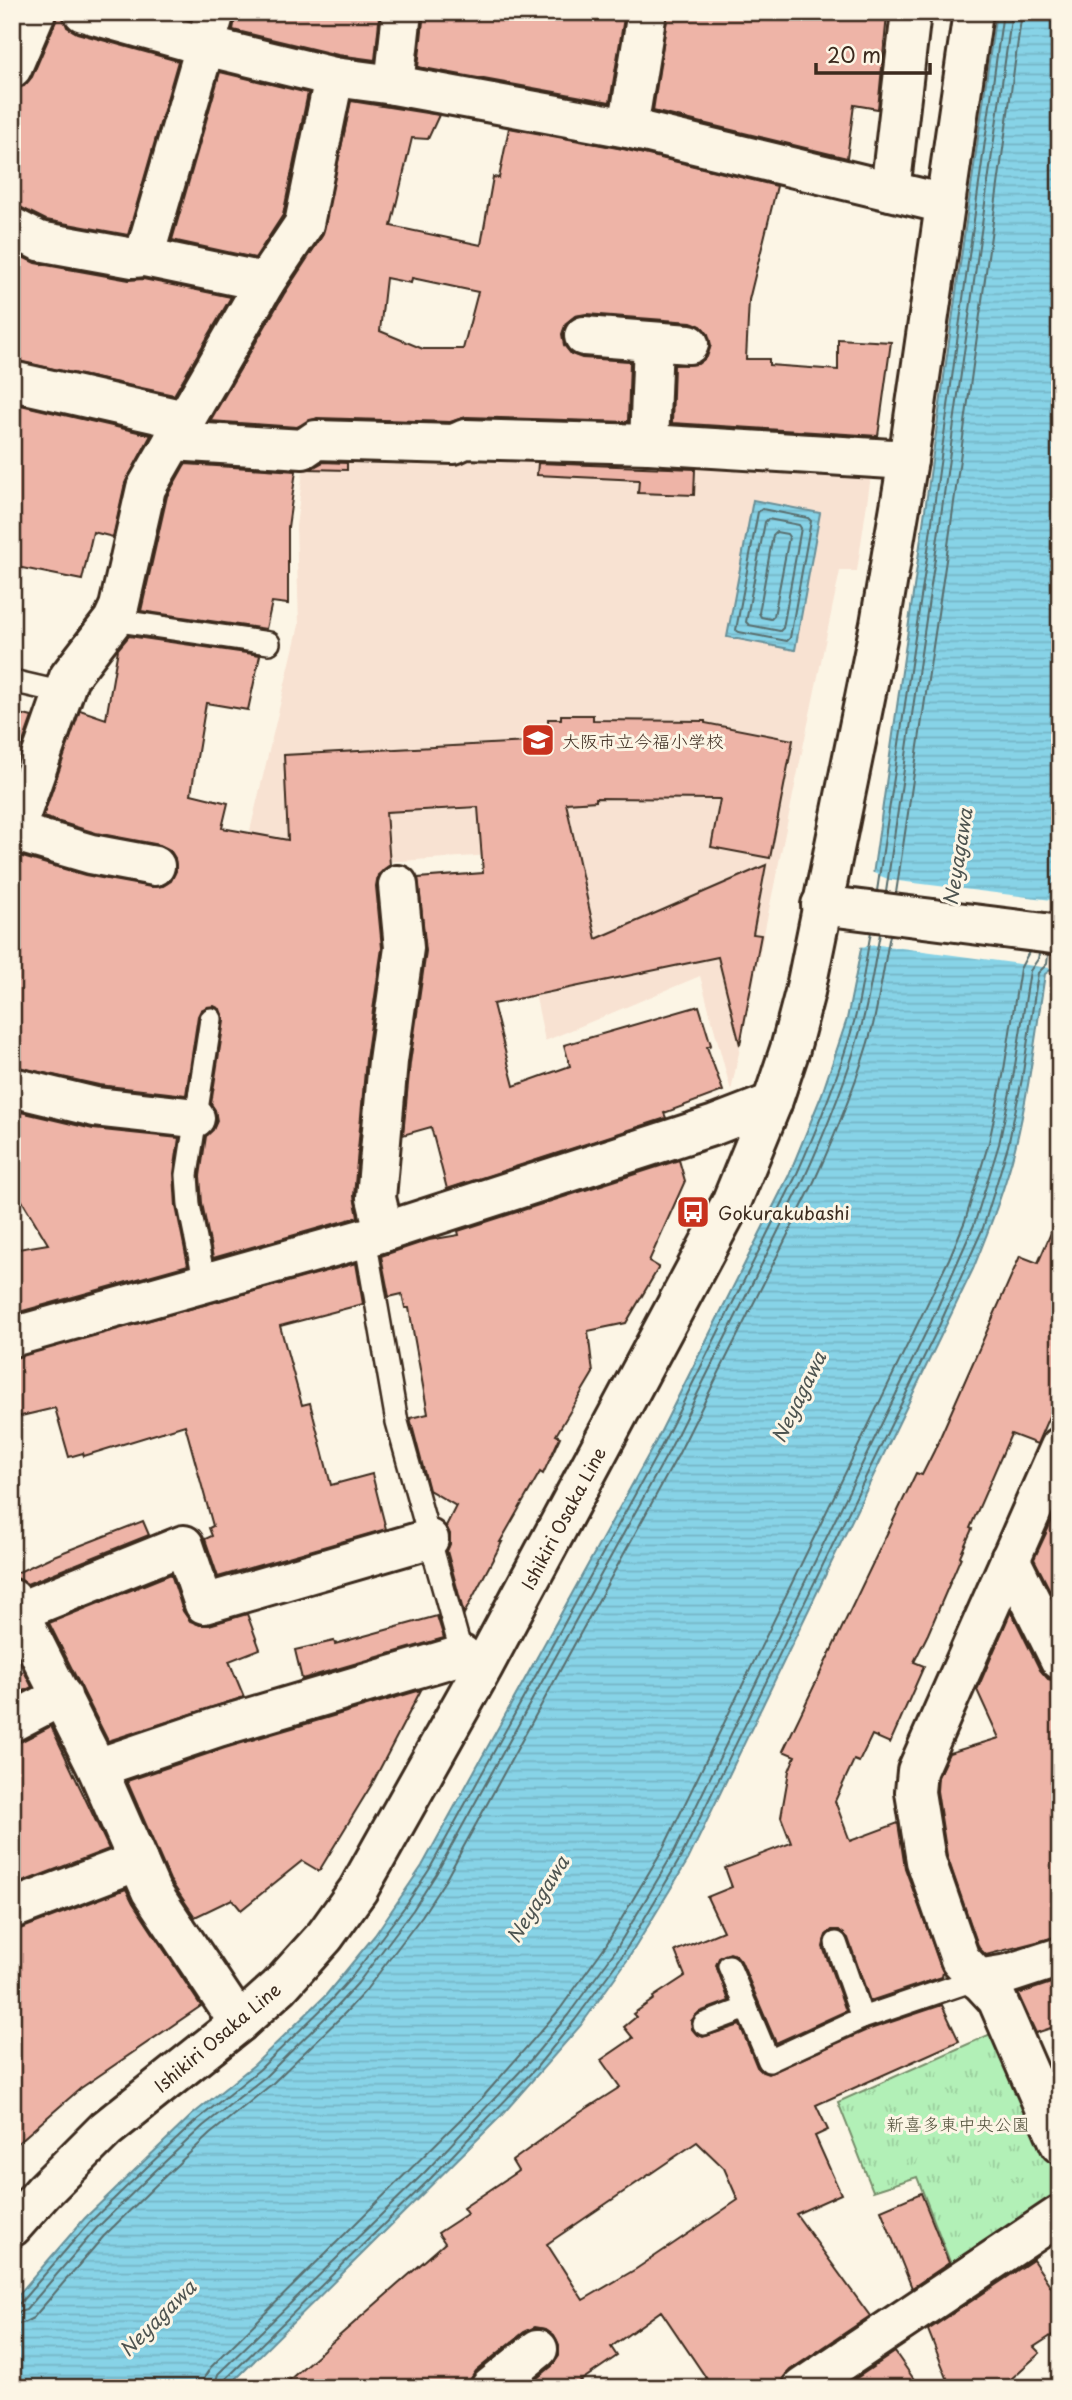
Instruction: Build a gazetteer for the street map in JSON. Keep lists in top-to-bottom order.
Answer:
{
  "streets": {
    "street": ["Ishikiri Osaka Line"]
  },
  "water": ["Neyagawa"],
  "parks": ["新喜多東中央公園"],
  "places": {
    "school or university": ["大阪市立今福小学校"],
    "bus stop": ["Gokurakubashi"]
  },
  "scale_bar": "20 m"
}
